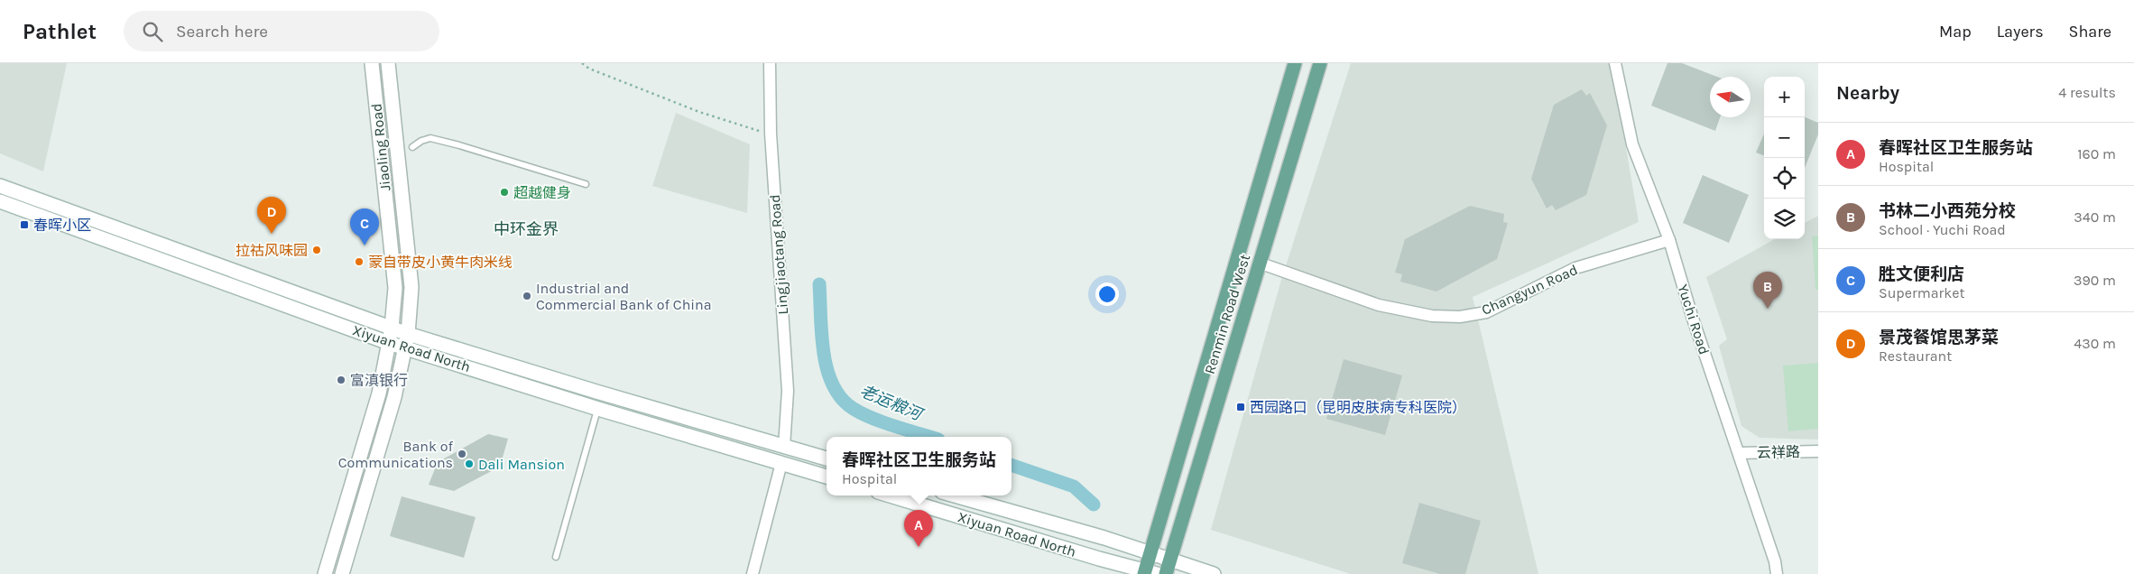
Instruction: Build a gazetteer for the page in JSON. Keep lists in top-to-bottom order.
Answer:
{
  "streets": {
    "main road": ["Jiaoling Road", "Renmin Road West", "Xiyuan Road North"],
    "street": [
      "Lingjiaotang Road",
      "Changyun Road",
      "Yuchi Road",
      "云祥路"
    ]
  },
  "crossings": [
    ["Jiaoling Road", "Xiyuan Road North"],
    ["Lingjiaotang Road", "Xiyuan Road North"],
    ["Changyun Road", "Renmin Road West"],
    ["Changyun Road", "Yuchi Road"],
    ["Renmin Road West", "Xiyuan Road North"],
    ["Yuchi Road", "云祥路"]
  ],
  "districts": ["中环金界"],
  "water": ["老运粮河"],
  "places": {
    "other": [
      "超越健身",
      "拉祜风味园",
      "蒙自带皮小黄牛肉米线",
      "Industrial and Commercial Bank of China",
      "富滇银行",
      "Bank of Communications",
      "Dali Mansion"
    ],
    "transit": ["春晖小区", "西园路口（昆明皮肤病专科医院）"]
  },
  "north": "left",
  "page": {
    "header": "Pathlet",
    "search": "Search here",
    "nav": ["Map", "Layers", "Share"],
    "heading": ["Nearby", "4 results"],
    "map_buttons": ["+", "−"],
    "list": [
      {
        "mark": "A",
        "name": "春晖社区卫生服务站",
        "note": "Hospital",
        "value": "160 m"
      },
      {
        "mark": "B",
        "name": "书林二小西苑分校",
        "note": "School · Yuchi Road",
        "value": "340 m"
      },
      {
        "mark": "C",
        "name": "胜文便利店",
        "note": "Supermarket",
        "value": "390 m"
      },
      {
        "mark": "D",
        "name": "景茂餐馆思茅菜",
        "note": "Restaurant",
        "value": "430 m"
      }
    ],
    "pins": [
      "D",
      "C",
      "B",
      "A"
    ],
    "popup": ["春晖社区卫生服务站", "Hospital"]
  }
}
